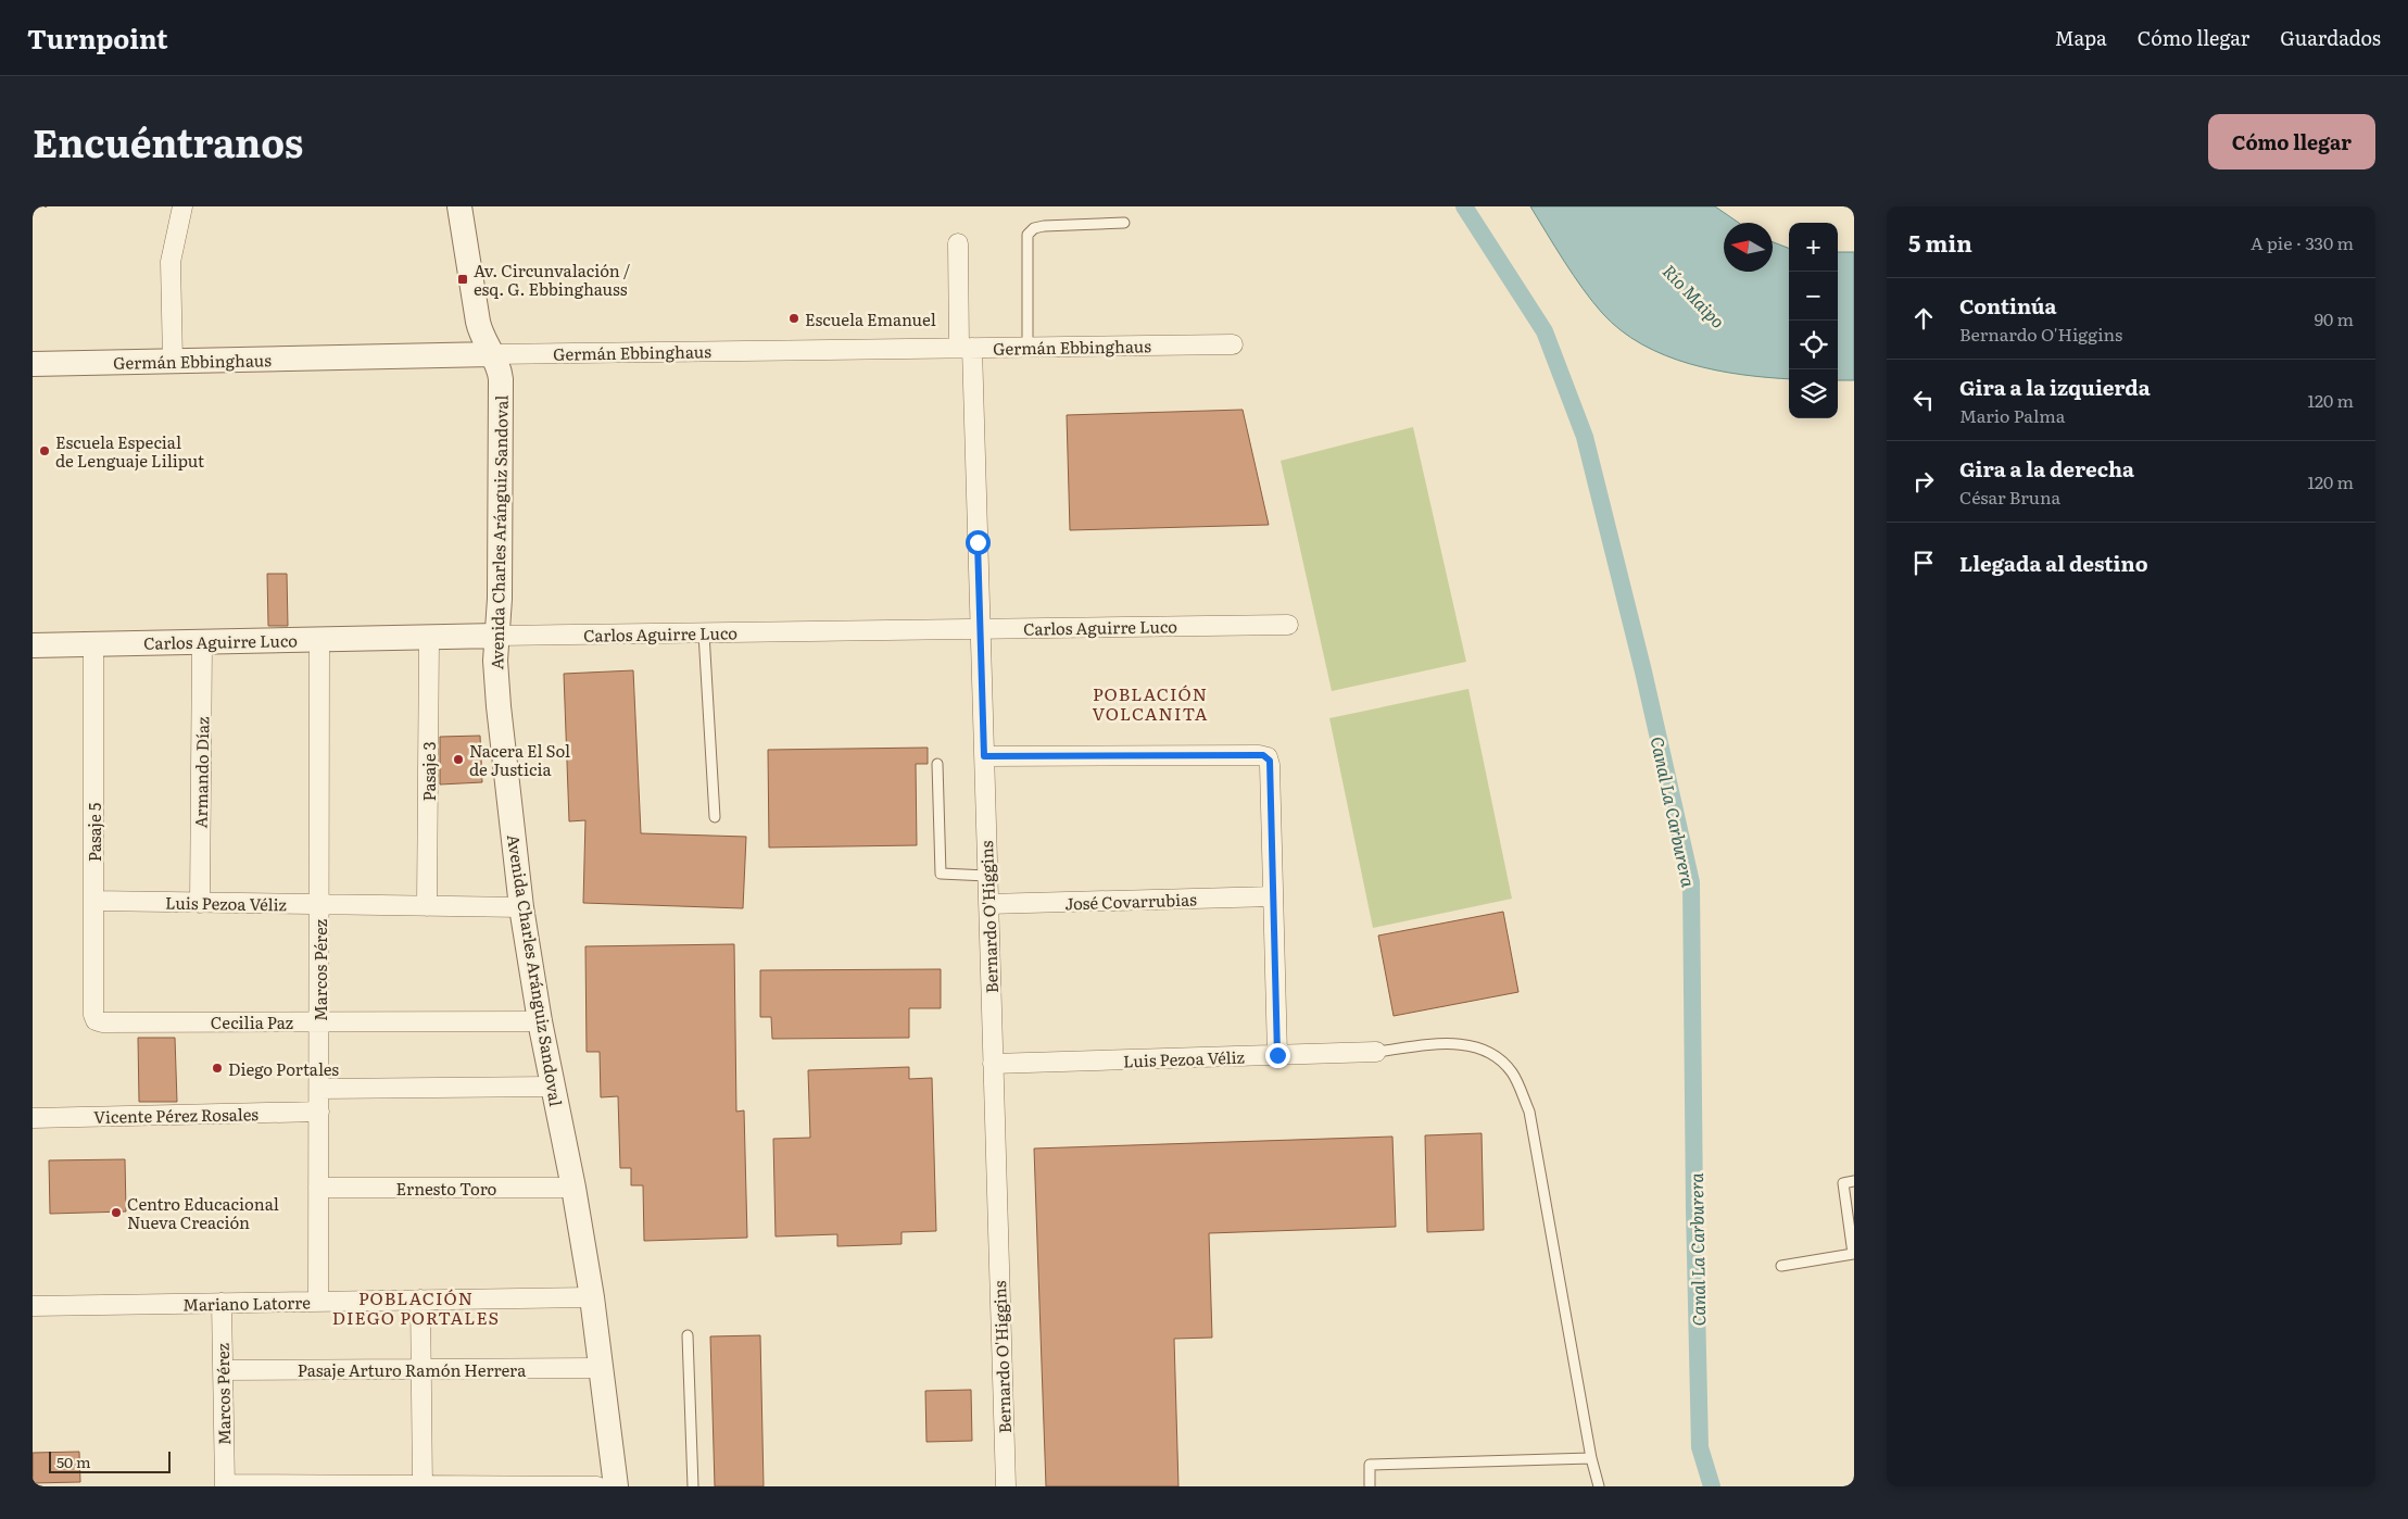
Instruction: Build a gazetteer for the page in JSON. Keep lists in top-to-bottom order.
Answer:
{
  "streets": {
    "street": [
      "Germán Ebbinghaus",
      "Avenida Charles Aránguiz Sandoval",
      "Carlos Aguirre Luco",
      "Pasaje 3",
      "Armando Díaz",
      "Pasaje 5",
      "José Covarrubias",
      "Luis Pezoa Véliz",
      "Bernardo O'Higgins",
      "Marcos Pérez",
      "Cecilia Paz",
      "Vicente Pérez Rosales",
      "Ernesto Toro",
      "Mariano Latorre",
      "Pasaje Arturo Ramón Herrera"
    ]
  },
  "crossings": [
    ["Germán Ebbinghaus", "Avenida Charles Aránguiz Sandoval"],
    ["Germán Ebbinghaus", "Bernardo O'Higgins"],
    ["Avenida Charles Aránguiz Sandoval", "Carlos Aguirre Luco"],
    ["Avenida Charles Aránguiz Sandoval", "Luis Pezoa Véliz"],
    ["Avenida Charles Aránguiz Sandoval", "Cecilia Paz"],
    ["Avenida Charles Aránguiz Sandoval", "Ernesto Toro"],
    ["Avenida Charles Aránguiz Sandoval", "Mariano Latorre"],
    ["Avenida Charles Aránguiz Sandoval", "Pasaje Arturo Ramón Herrera"],
    ["Carlos Aguirre Luco", "Pasaje 3"],
    ["Carlos Aguirre Luco", "Armando Díaz"],
    ["Carlos Aguirre Luco", "Pasaje 5"],
    ["Carlos Aguirre Luco", "Bernardo O'Higgins"],
    ["Carlos Aguirre Luco", "Marcos Pérez"],
    ["Pasaje 3", "Luis Pezoa Véliz"],
    ["Armando Díaz", "Luis Pezoa Véliz"],
    ["Pasaje 5", "Luis Pezoa Véliz"],
    ["Pasaje 5", "Cecilia Paz"],
    ["José Covarrubias", "Bernardo O'Higgins"],
    ["Luis Pezoa Véliz", "Bernardo O'Higgins"],
    ["Luis Pezoa Véliz", "Marcos Pérez"],
    ["Marcos Pérez", "Cecilia Paz"],
    ["Marcos Pérez", "Vicente Pérez Rosales"],
    ["Marcos Pérez", "Ernesto Toro"],
    ["Marcos Pérez", "Mariano Latorre"],
    ["Marcos Pérez", "Pasaje Arturo Ramón Herrera"]
  ],
  "districts": ["POBLACIÓN VOLCANITA", "POBLACIÓN DIEGO PORTALES"],
  "water": ["Río Maipo", "Canal La Carburera"],
  "places": {
    "transit": ["Av. Circunvalación / esq. G. Ebbinghauss"],
    "other": [
      "Escuela Emanuel",
      "Escuela Especial de Lenguaje Liliput",
      "Nacera El Sol de Justicia",
      "Diego Portales",
      "Centro Educacional Nueva Creación"
    ]
  },
  "scale_bar": "50 m",
  "north": "left",
  "page": {
    "header": "Turnpoint",
    "nav": ["Mapa", "Cómo llegar", "Guardados"],
    "title": "Encuéntranos",
    "buttons": "Cómo llegar",
    "heading": ["5 min", "A pie · 330 m"],
    "map_buttons": ["+", "−"],
    "list": [
      ["Continúa", "Bernardo O'Higgins", "90 m"],
      ["Gira a la izquierda", "Mario Palma", "120 m"],
      ["Gira a la derecha", "César Bruna", "120 m"],
      "Llegada al destino"
    ],
    "scale": "50 m"
  }
}
